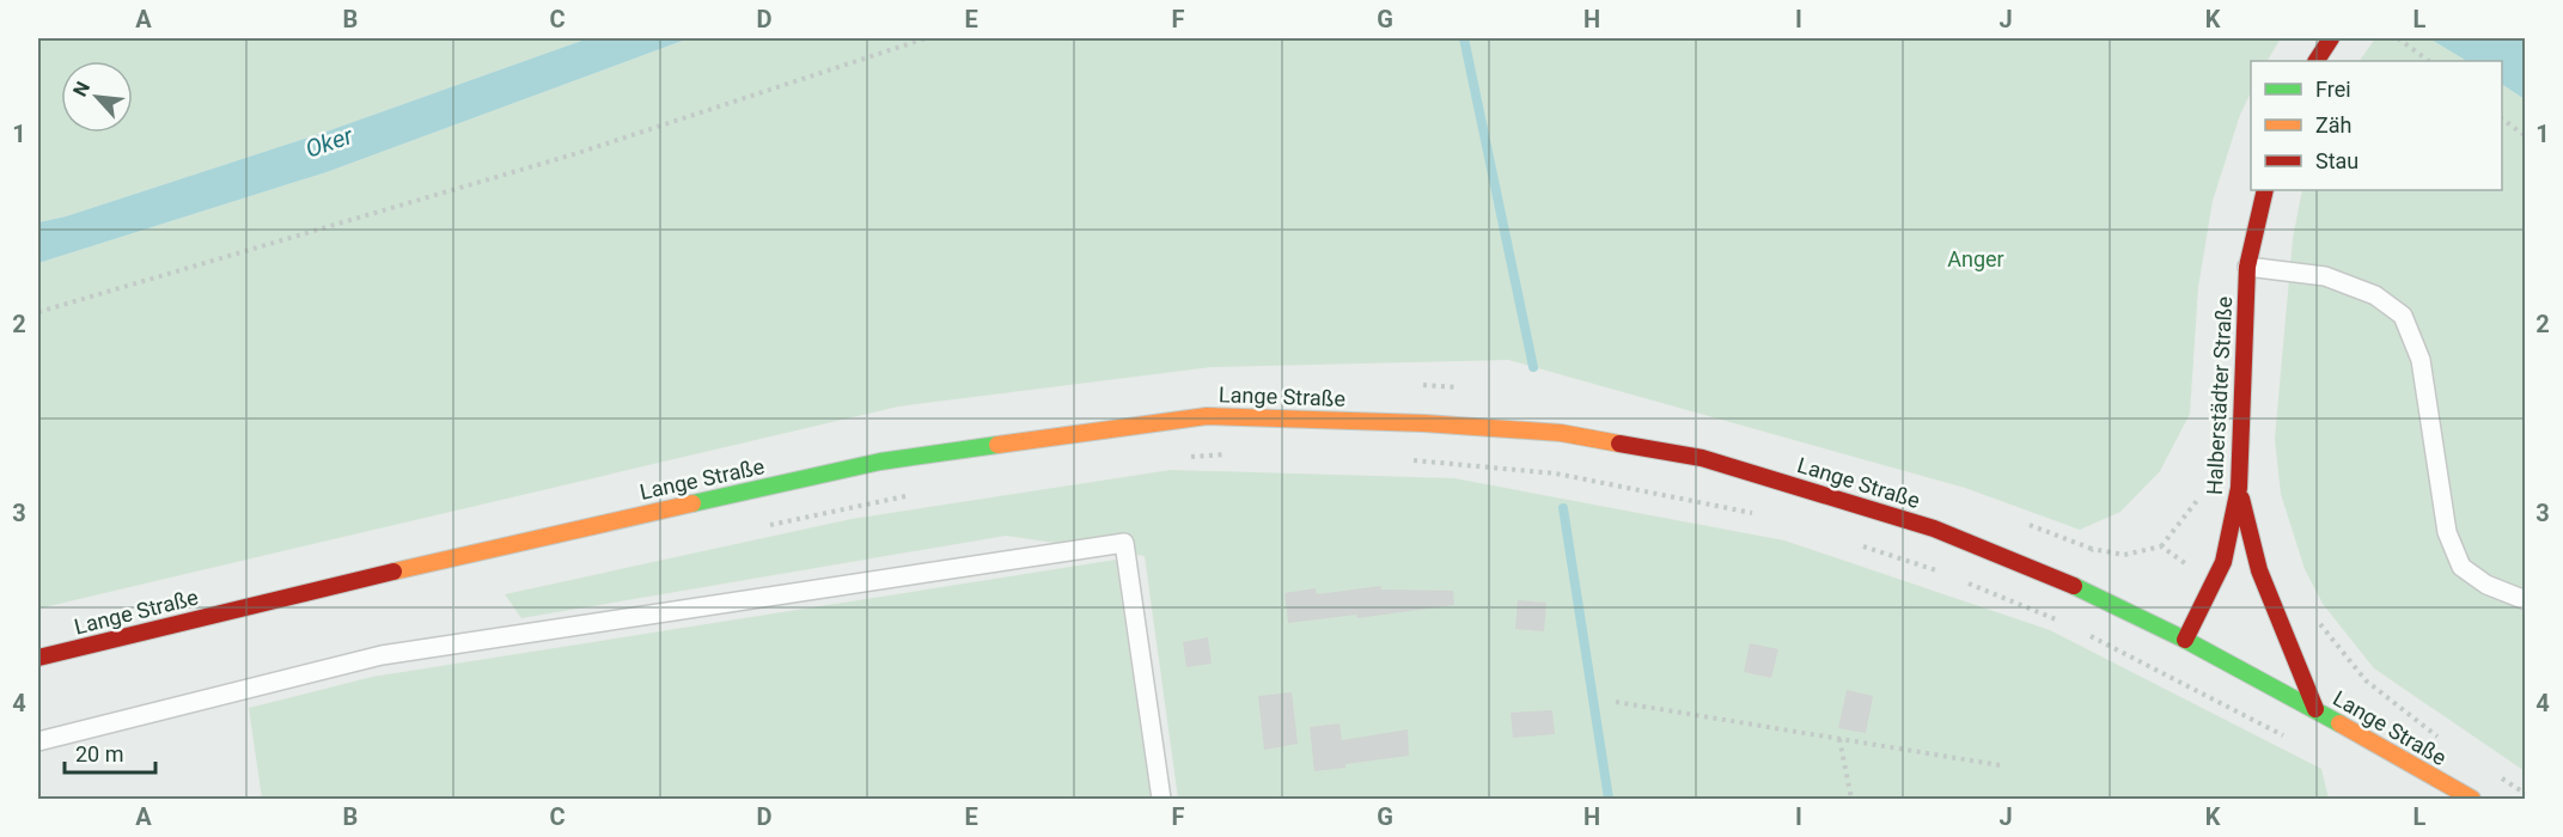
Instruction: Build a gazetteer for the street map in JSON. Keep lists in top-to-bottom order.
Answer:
{
  "streets": {
    "street": ["Halberstädter Straße", "Lange Straße"]
  },
  "crossings": [
    ["Halberstädter Straße", "Lange Straße"]
  ],
  "water": ["Oker"],
  "parks": ["Anger"],
  "legend": ["Frei", "Zäh", "Stau"],
  "scale_bar": "20 m",
  "north": "top left",
  "grid": {
    "columns": [
      "A",
      "B",
      "C",
      "D",
      "E",
      "F",
      "G",
      "H",
      "I",
      "J",
      "K",
      "L"
    ],
    "rows": [
      "1",
      "2",
      "3",
      "4"
    ]
  }
}
